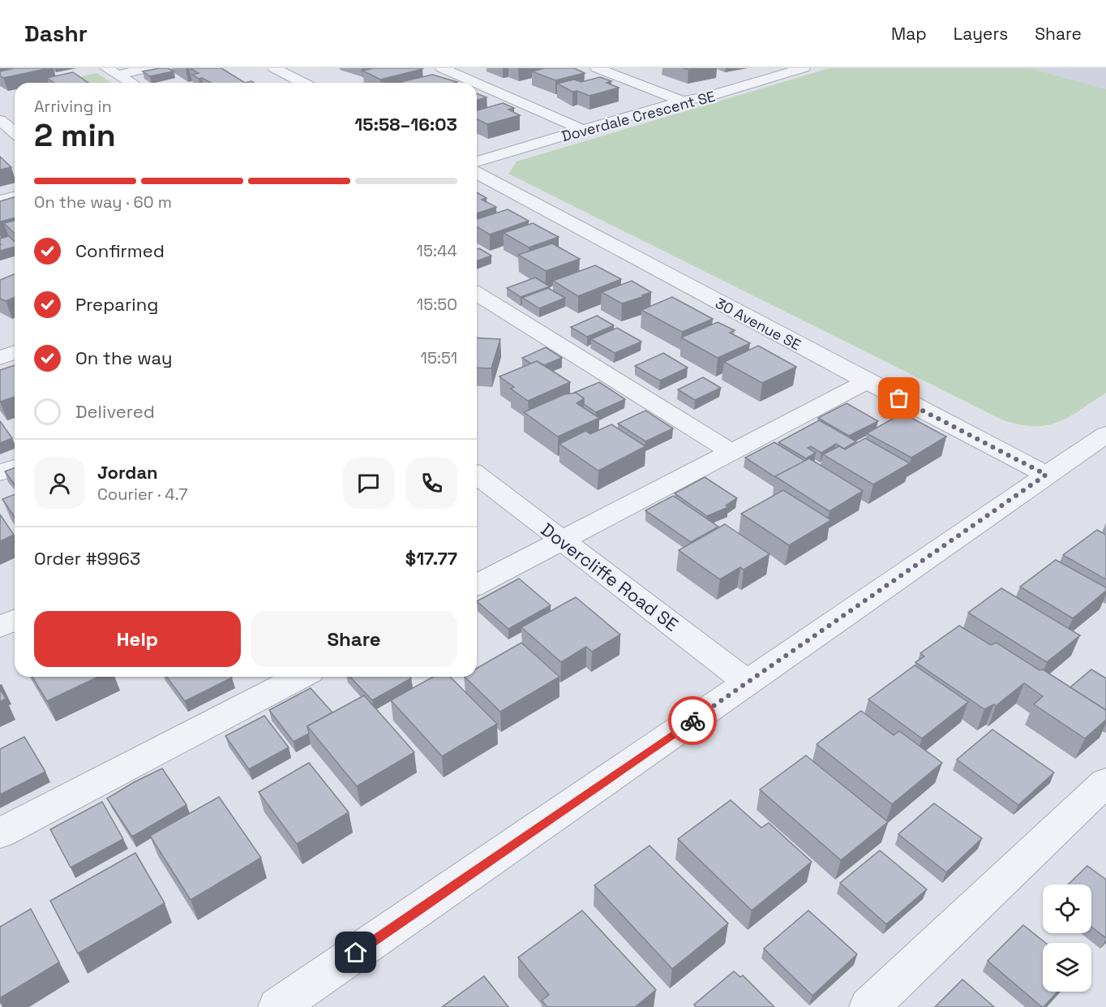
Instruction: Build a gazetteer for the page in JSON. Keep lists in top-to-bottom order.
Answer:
{
  "streets": {
    "street": ["Doverdale Crescent SE", "30 Avenue SE", "Dovercliffe Road SE"]
  },
  "page": {
    "header": "Dashr",
    "nav": ["Map", "Layers", "Share"],
    "heading": ["2 min", "Arriving in", "15:58–16:03"],
    "panel": [
      "Jordan",
      "Courier · 4.7",
      "Order #9963",
      "$17.77"
    ],
    "bar": "On the way · 60 m",
    "list": [
      ["Confirmed", "15:44"],
      ["Preparing", "15:50"],
      ["On the way", "15:51"],
      "Delivered"
    ],
    "buttons": ["Help", "Share"]
  }
}
